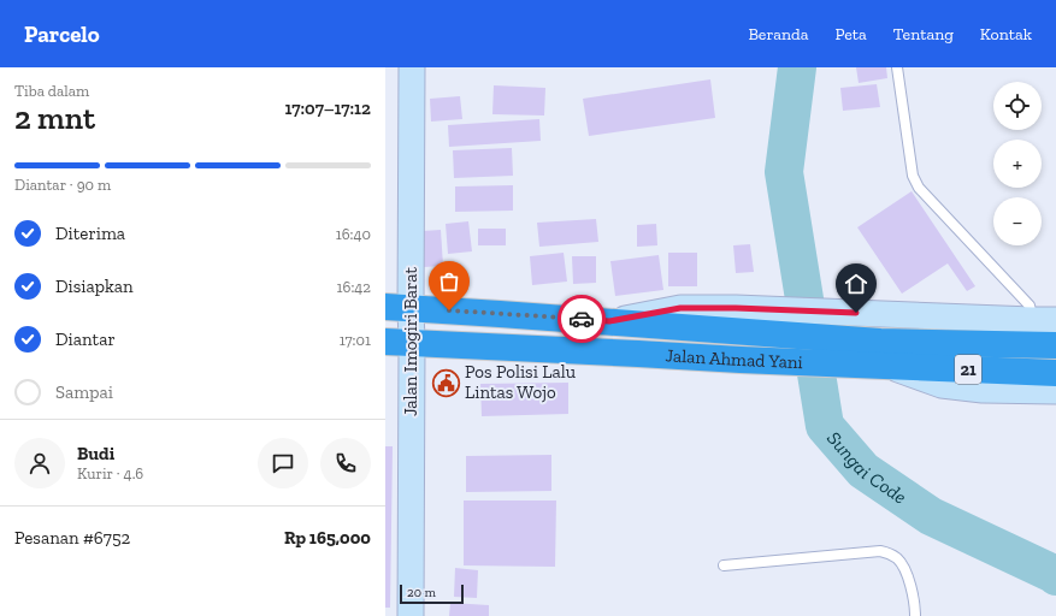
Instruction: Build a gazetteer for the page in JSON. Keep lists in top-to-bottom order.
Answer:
{
  "streets": {
    "highway": ["Jalan Ahmad Yani", "21"],
    "main road": ["Jalan Imogiri Barat"]
  },
  "crossings": [
    ["Jalan Imogiri Barat", "Jalan Ahmad Yani"],
    ["Jalan Imogiri Barat", "21"],
    ["Jalan Ahmad Yani", "21"]
  ],
  "water": ["Sungai Code"],
  "places": {
    "public building": ["Pos Polisi Lalu Lintas Wojo"]
  },
  "scale_bar": "20 m",
  "page": {
    "header": "Parcelo",
    "nav": [
      "Beranda",
      "Peta",
      "Tentang",
      "Kontak"
    ],
    "heading": ["2 mnt", "Tiba dalam", "17:07–17:12"],
    "panel": [
      "Budi",
      "Kurir · 4.6",
      "Pesanan #6752",
      "Rp 165,000"
    ],
    "map_buttons": ["+", "−"],
    "bar": "Diantar · 90 m",
    "list": [
      ["Diterima", "16:40"],
      ["Disiapkan", "16:42"],
      ["Diantar", "17:01"],
      "Sampai"
    ],
    "scale": "20 m"
  }
}
